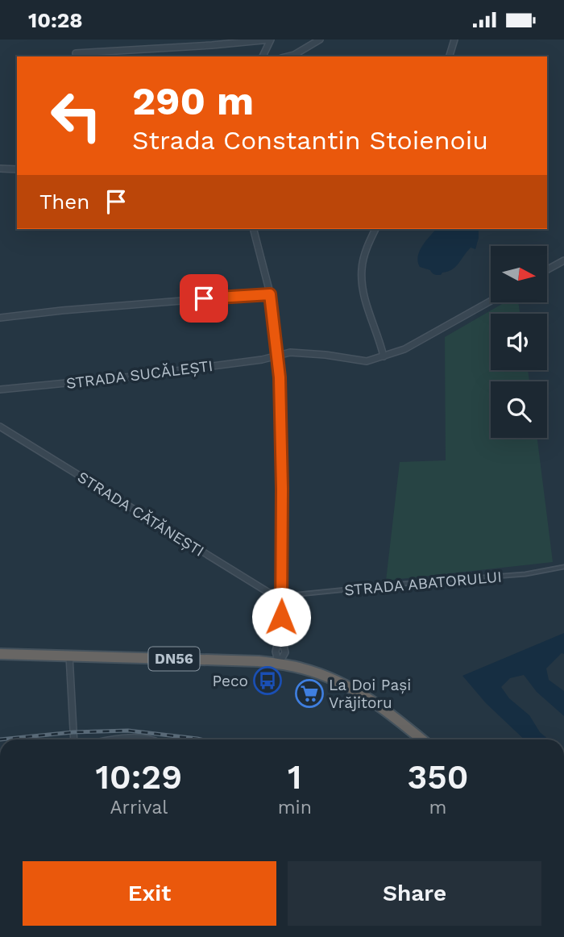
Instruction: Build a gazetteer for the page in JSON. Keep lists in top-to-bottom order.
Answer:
{
  "streets": {
    "highway": ["DN56"],
    "street": ["STRADA SUCĂLEȘTI", "STRADA CĂTĂNEȘTI"],
    "lane": ["STRADA ABATORULUI"]
  },
  "crossings": [
    ["STRADA CĂTĂNEȘTI", "STRADA ABATORULUI"]
  ],
  "places": {
    "bus stop": ["Peco"],
    "supermarket": ["La Doi Pași Vrăjitoru"]
  },
  "north": "right",
  "page": {
    "status": "10:28",
    "turn": ["290 m", "Strada Constantin Stoienoiu"],
    "then": "Then",
    "eta": [
      "10:29",
      "Arrival",
      "1",
      "min",
      "350",
      "m"
    ],
    "buttons": ["Exit", "Share"]
  }
}
